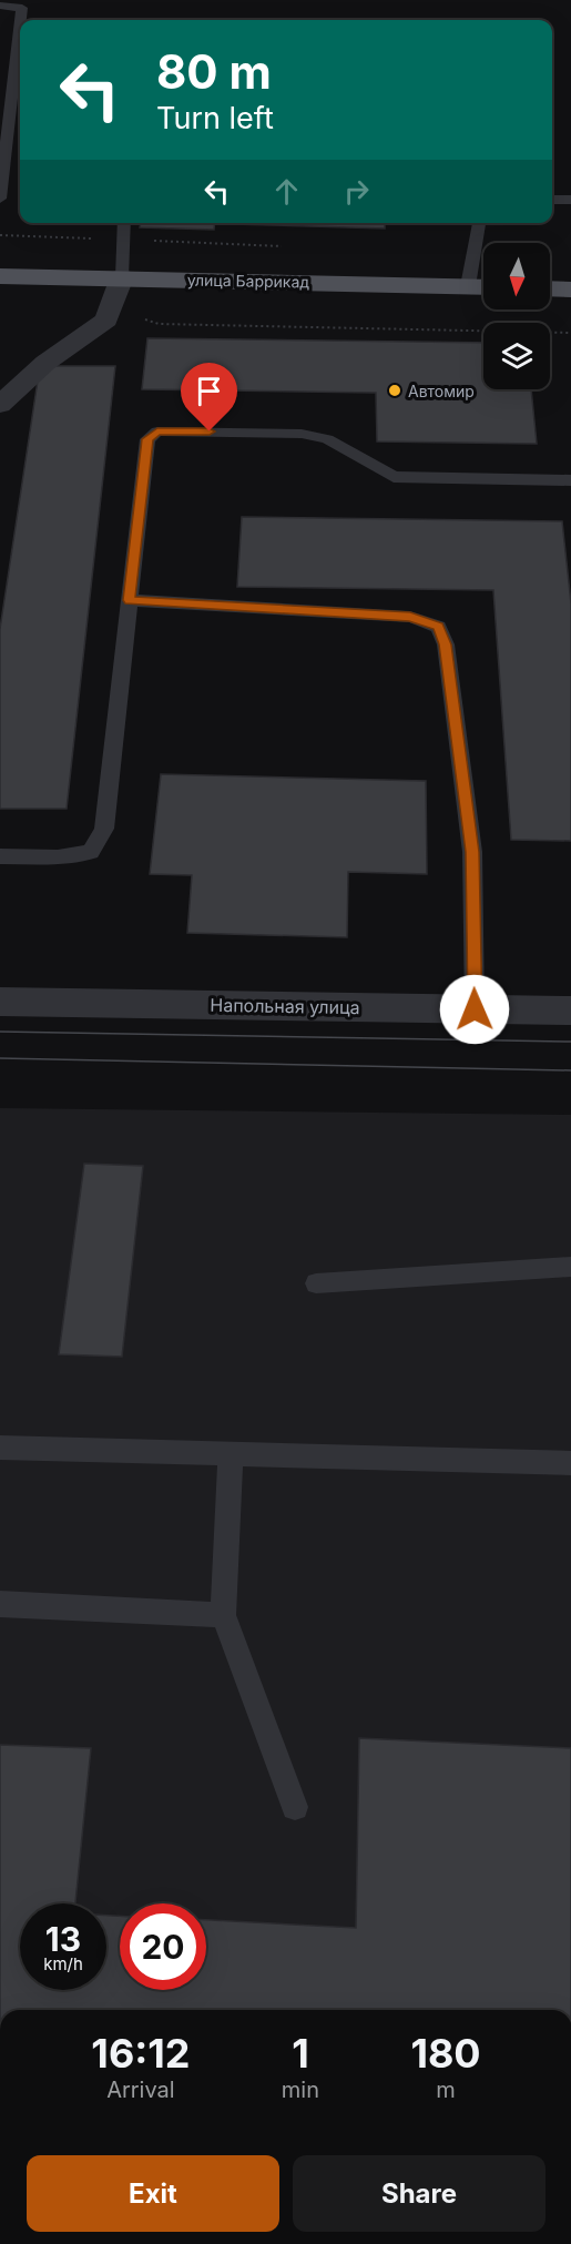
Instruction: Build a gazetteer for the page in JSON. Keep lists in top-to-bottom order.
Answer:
{
  "streets": {
    "main road": ["улица Баррикад"],
    "street": ["Напольная улица"]
  },
  "places": ["Автомир"],
  "north": "bottom",
  "page": {
    "turn": ["80 m", "Turn left"],
    "speed": "13 km/h",
    "limit": "20",
    "eta": [
      "16:12",
      "Arrival",
      "1",
      "min",
      "180",
      "m"
    ],
    "buttons": ["Exit", "Share"]
  }
}
